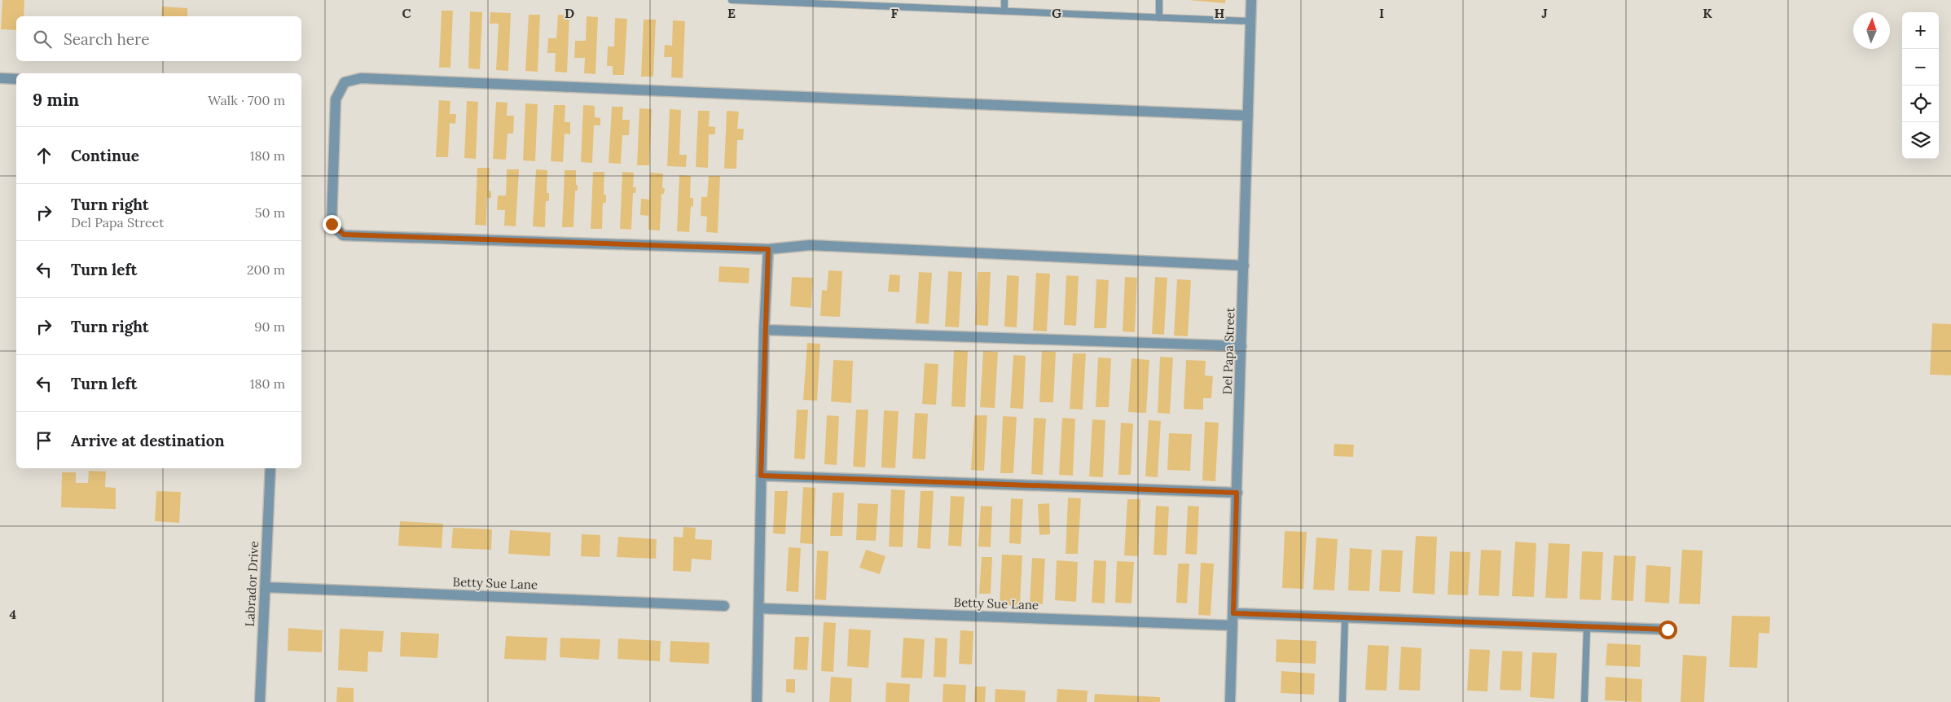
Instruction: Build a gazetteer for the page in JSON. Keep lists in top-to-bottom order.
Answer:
{
  "streets": {
    "street": ["Del Papa Street", "Betty Sue Lane", "Labrador Drive"]
  },
  "crossings": [
    ["Del Papa Street", "Betty Sue Lane"],
    ["Betty Sue Lane", "Labrador Drive"]
  ],
  "north": "top",
  "page": {
    "map_buttons": ["+", "−"],
    "search": "Search here",
    "heading": ["9 min", "Walk · 700 m"],
    "list": [
      ["Continue", "180 m"],
      ["Turn right", "Del Papa Street", "50 m"],
      ["Turn left", "200 m"],
      ["Turn right", "90 m"],
      ["Turn left", "180 m"],
      "Arrive at destination"
    ]
  },
  "grid": {
    "columns": [
      "C",
      "D",
      "E",
      "F",
      "G",
      "H",
      "I",
      "J",
      "K"
    ],
    "rows": ["4"]
  }
}
